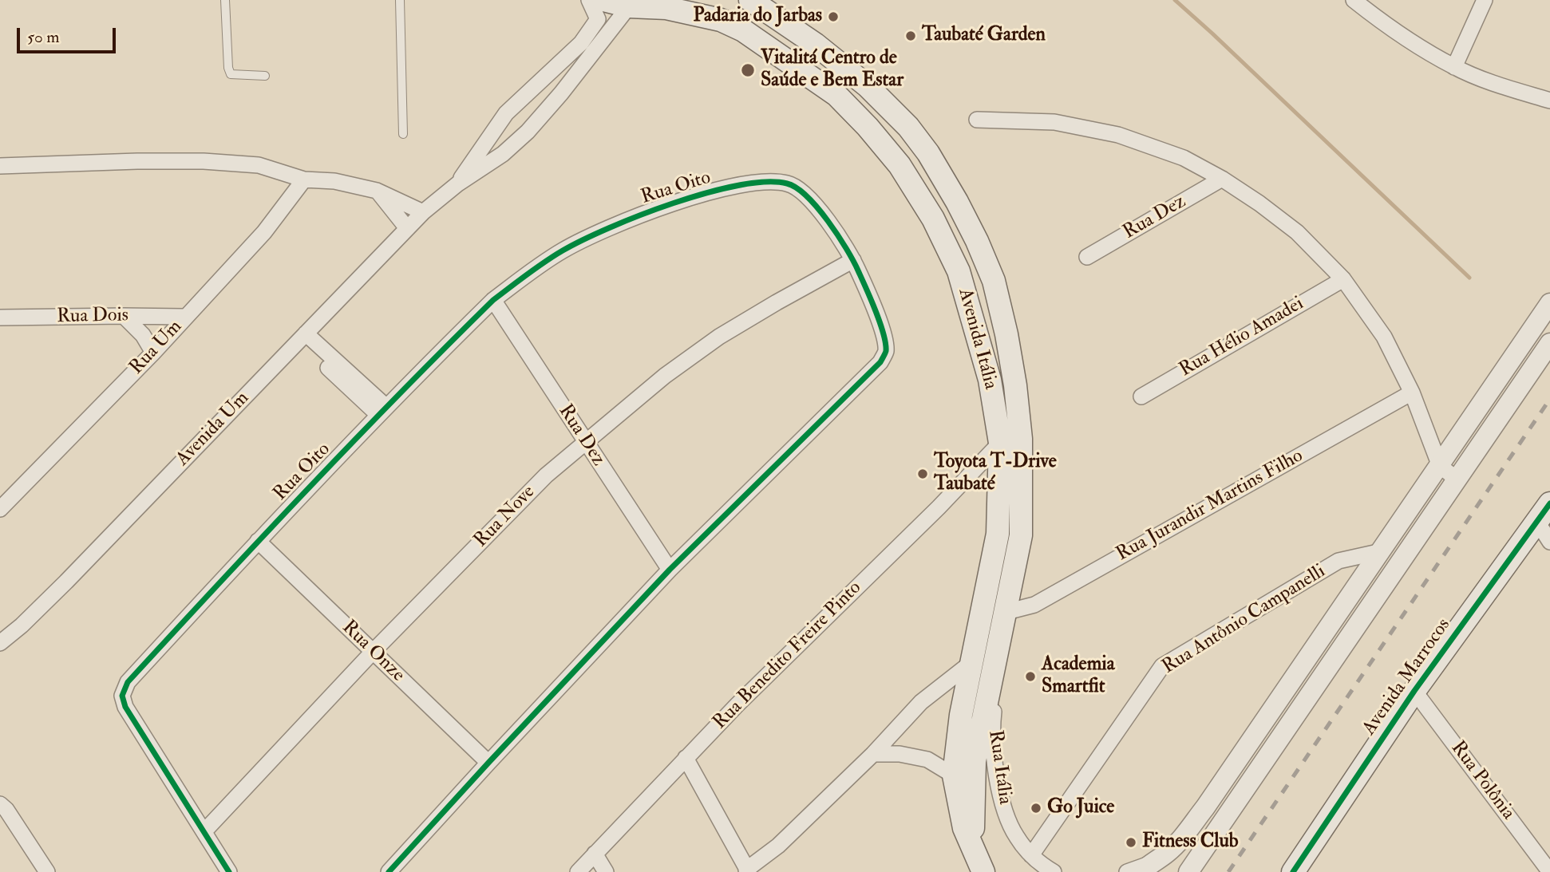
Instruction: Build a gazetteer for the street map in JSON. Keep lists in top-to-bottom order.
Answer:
{
  "streets": {
    "main road": ["Avenida Itália", "Avenida Marrocos"],
    "street": [
      "Rua Oito",
      "Rua Dez",
      "Rua Dois",
      "Rua Hélio Amadei",
      "Rua Um",
      "Avenida Um",
      "Rua Jurandir Martins Filho",
      "Rua Nove",
      "Rua Antônio Campanelli",
      "Rua Onze",
      "Rua Benedito Freire Pinto",
      "Rua Itália",
      "Rua Polônia"
    ]
  },
  "crossings": [
    ["Rua Oito", "Rua Dez"],
    ["Rua Oito", "Rua Nove"],
    ["Rua Oito", "Rua Onze"],
    ["Rua Dez", "Rua Nove"],
    ["Rua Dois", "Rua Um"],
    ["Avenida Itália", "Rua Jurandir Martins Filho"],
    ["Avenida Itália", "Rua Benedito Freire Pinto"],
    ["Avenida Itália", "Rua Itália"],
    ["Rua Jurandir Martins Filho", "Rua Itália"],
    ["Rua Nove", "Rua Onze"],
    ["Rua Antônio Campanelli", "Rua Itália"],
    ["Avenida Marrocos", "Rua Polônia"]
  ],
  "places": [
    "Padaria do Jarbas",
    "Taubaté Garden",
    "Vitalitá Centro de Saúde e Bem Estar",
    "Toyota T-Drive Taubaté",
    "Academia Smartfit",
    "Go Juice",
    "Fitness Club"
  ],
  "scale_bar": "50 m"
}
